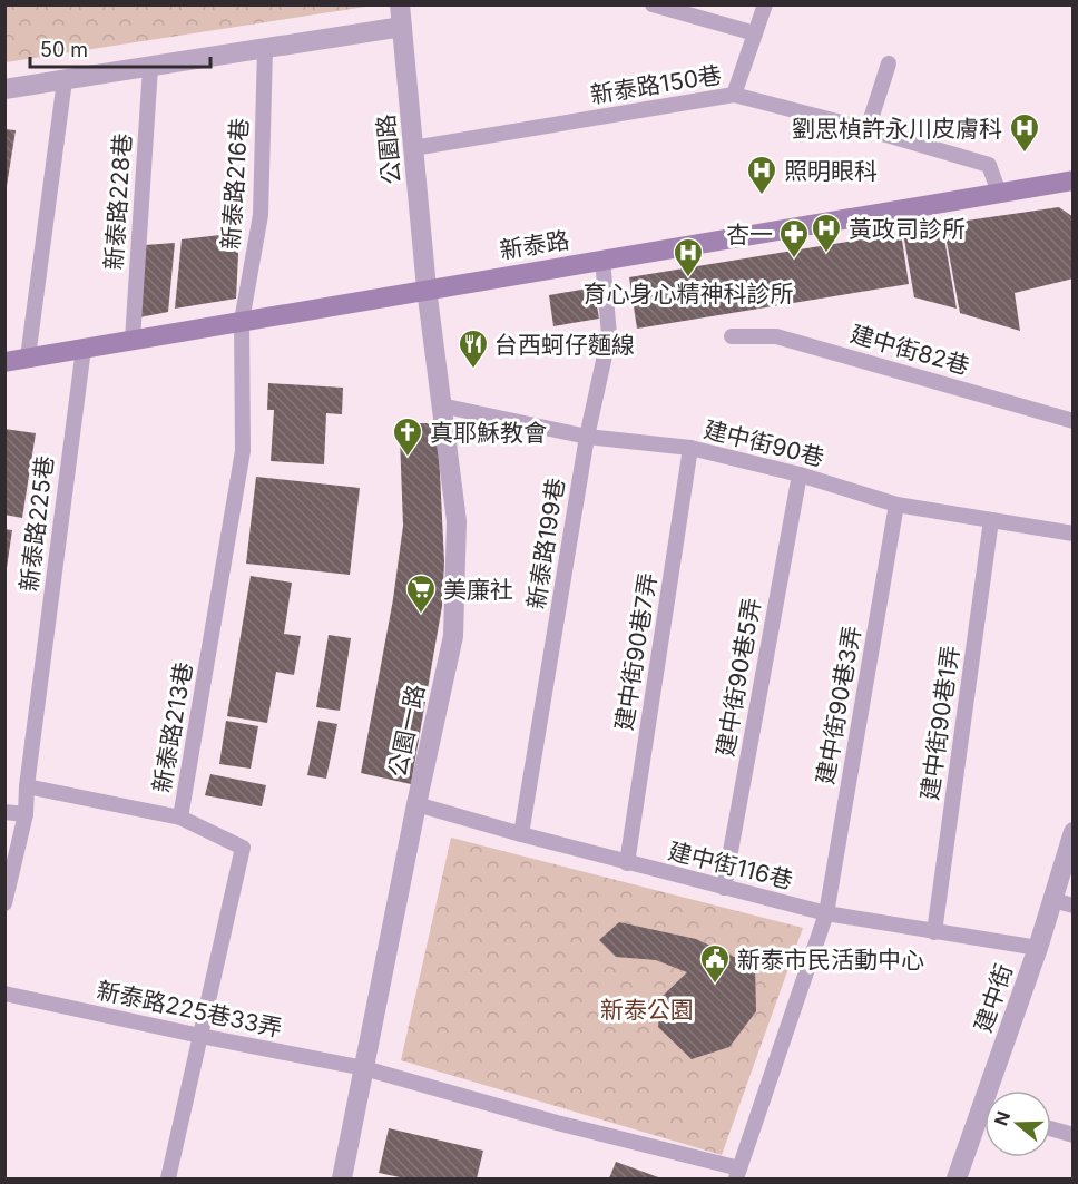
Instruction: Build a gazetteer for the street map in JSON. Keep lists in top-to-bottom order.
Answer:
{
  "streets": {
    "main road": ["新泰路"],
    "street": ["公園路", "公園一路", "建中街"],
    "lane": [
      "新泰路150巷",
      "新泰路216巷",
      "新泰路228巷",
      "建中街82巷",
      "建中街90巷",
      "新泰路225巷",
      "新泰路199巷",
      "建中街90巷7弄",
      "建中街90巷5弄",
      "建中街90巷3弄",
      "建中街90巷1弄",
      "新泰路213巷",
      "建中街116巷",
      "新泰路225巷33弄"
    ]
  },
  "crossings": [
    ["新泰路150巷", "公園路"],
    ["新泰路150巷", "新泰路"],
    ["公園路", "新泰路"],
    ["公園路", "公園一路"],
    ["新泰路216巷", "新泰路"],
    ["新泰路216巷", "新泰路213巷"],
    ["新泰路228巷", "新泰路"],
    ["新泰路", "新泰路225巷"],
    ["新泰路", "新泰路199巷"],
    ["新泰路", "新泰路213巷"],
    ["新泰路", "公園一路"],
    ["建中街90巷", "新泰路199巷"],
    ["建中街90巷", "建中街90巷7弄"],
    ["建中街90巷", "建中街90巷5弄"],
    ["建中街90巷", "建中街90巷3弄"],
    ["建中街90巷", "建中街90巷1弄"],
    ["建中街90巷", "公園一路"],
    ["新泰路199巷", "建中街116巷"],
    ["建中街90巷7弄", "建中街116巷"],
    ["建中街90巷5弄", "建中街116巷"],
    ["建中街90巷3弄", "建中街116巷"],
    ["建中街90巷3弄", "新泰路225巷33弄"],
    ["建中街90巷1弄", "建中街116巷"],
    ["新泰路213巷", "新泰路225巷33弄"],
    ["公園一路", "建中街116巷"],
    ["公園一路", "新泰路225巷33弄"],
    ["建中街116巷", "建中街"]
  ],
  "parks": ["新泰公園"],
  "places": {
    "hospital": [
      "劉思楨許永川皮膚科",
      "照明眼科",
      "黃政司診所",
      "育心身心精神科診所"
    ],
    "pharmacy": ["杏一"],
    "restaurant": ["台西蚵仔麵線"],
    "church": ["真耶穌教會"],
    "supermarket": ["美廉社"],
    "public building": ["新泰市民活動中心"]
  },
  "scale_bar": "50 m",
  "north": "left"
}
